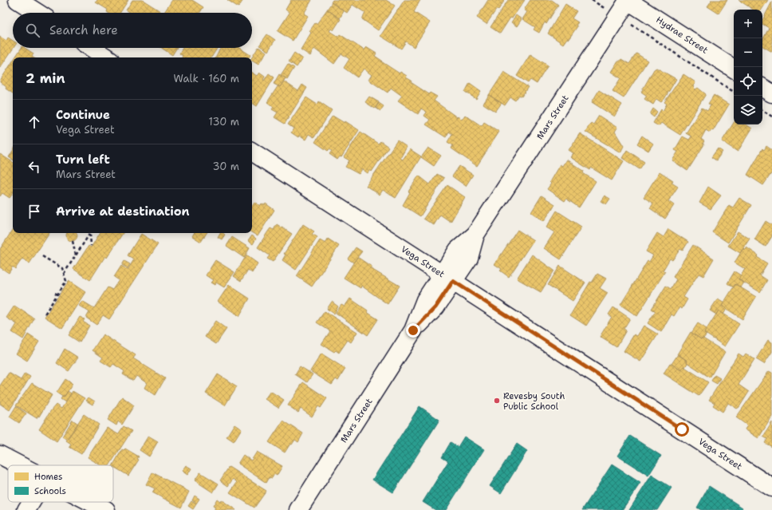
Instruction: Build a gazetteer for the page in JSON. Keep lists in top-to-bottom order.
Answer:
{
  "streets": {
    "street": ["Hydrae Street", "Mars Street", "Vega Street"]
  },
  "crossings": [
    ["Hydrae Street", "Mars Street"],
    ["Mars Street", "Vega Street"]
  ],
  "places": ["Revesby South Public School"],
  "legend": ["Homes", "Schools"],
  "page": {
    "map_buttons": ["+", "−"],
    "search": "Search here",
    "heading": ["2 min", "Walk · 160 m"],
    "list": [
      ["Continue", "Vega Street", "130 m"],
      ["Turn left", "Mars Street", "30 m"],
      "Arrive at destination"
    ]
  }
}
